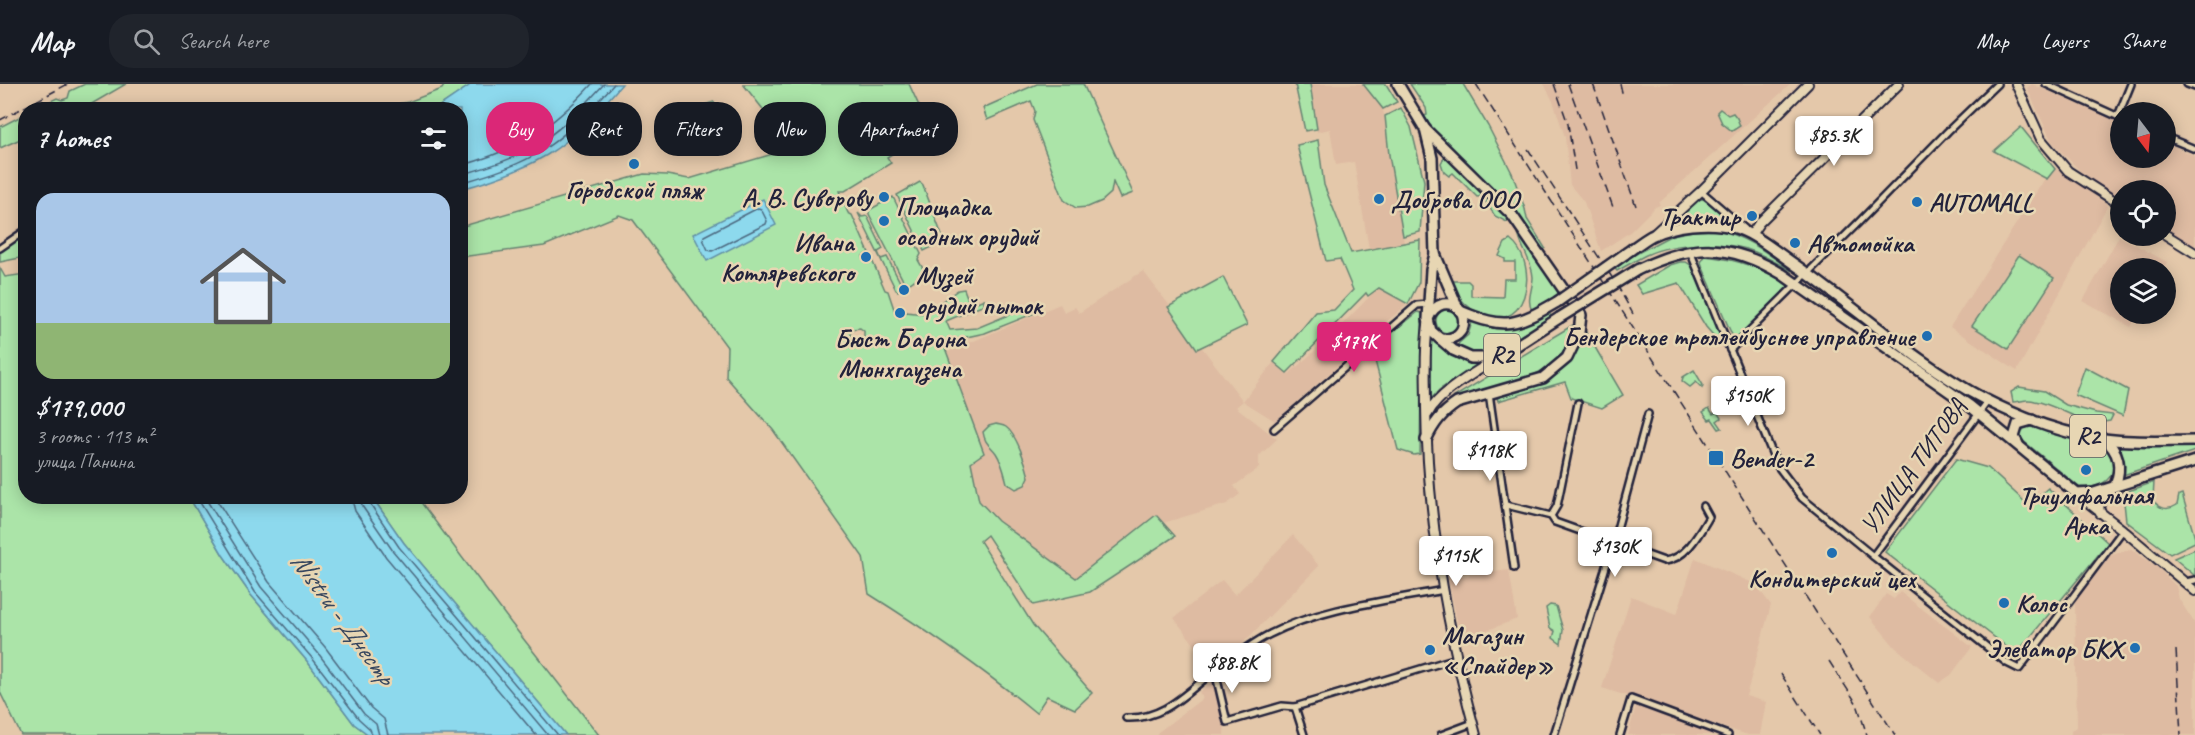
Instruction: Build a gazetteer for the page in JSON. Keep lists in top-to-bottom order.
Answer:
{
  "streets": {
    "main road": ["R2"],
    "street": ["УЛИЦА ТИТОВА"]
  },
  "crossings": [
    ["R2", "УЛИЦА ТИТОВА"]
  ],
  "water": ["Nistru - Днестр"],
  "places": {
    "other": [
      "Городской пляж",
      "А. В. Суворову",
      "Доброва ООО",
      "AUTOMALL",
      "Трактир",
      "Площадка осадных орудий",
      "Автомойка",
      "Ивана Котляревского",
      "Музей орудий пыток",
      "Бюст Барона Мюнхгаузена",
      "Бендерское троллейбусное управление",
      "Триумфальная Арка",
      "Кондитерский цех",
      "Колос",
      "Элеватор БКХ",
      "Магазин «Спайдер»"
    ],
    "transit": ["Bender-2"]
  },
  "north": "bottom",
  "page": {
    "header": "Map",
    "search": "Search here",
    "nav": ["Map", "Layers", "Share"],
    "chip": [
      "Buy",
      "Rent",
      "Filters",
      "New",
      "Apartment"
    ],
    "heading": "7 homes",
    "price": [
      "$85.3K",
      "$179K",
      "$150K",
      "$118K",
      "$130K",
      "$115K",
      "$88.8K"
    ],
    "list": [
      {
        "name": "$179,000",
        "note": "3 rooms · 113 m² · улица Панина"
      }
    ]
  }
}
